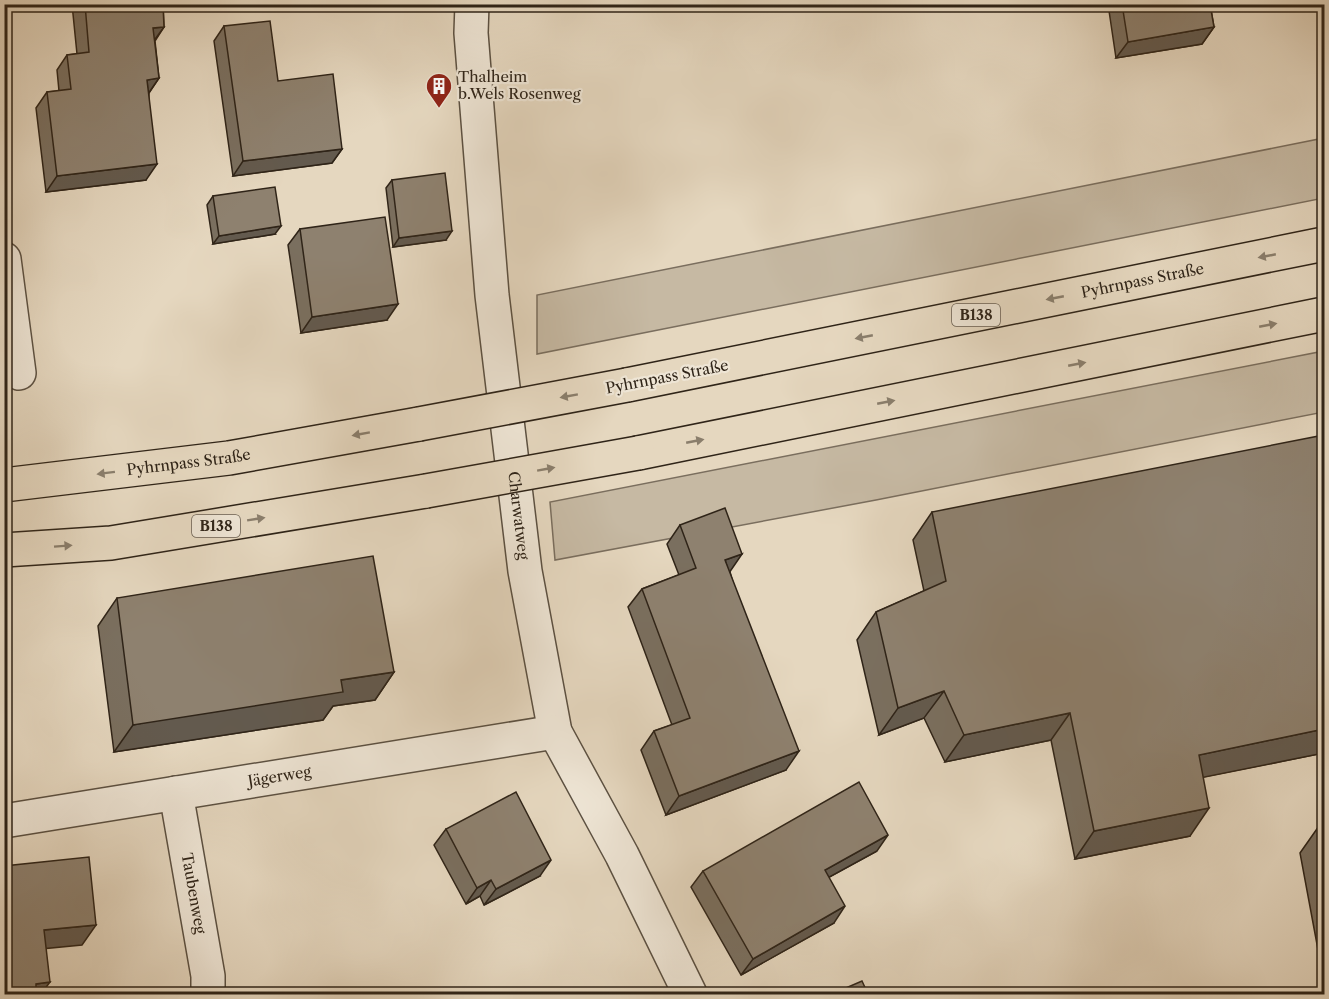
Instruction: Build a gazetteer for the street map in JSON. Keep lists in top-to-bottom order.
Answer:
{
  "streets": {
    "main road": ["Pyhrnpass Straße", "B138"],
    "street": ["Charwatweg", "Jägerweg", "Taubenweg"]
  },
  "crossings": [
    ["Charwatweg", "Jägerweg"],
    ["Jägerweg", "Taubenweg"]
  ],
  "places": {
    "building": ["Thalheim b.Wels Rosenweg"]
  }
}
